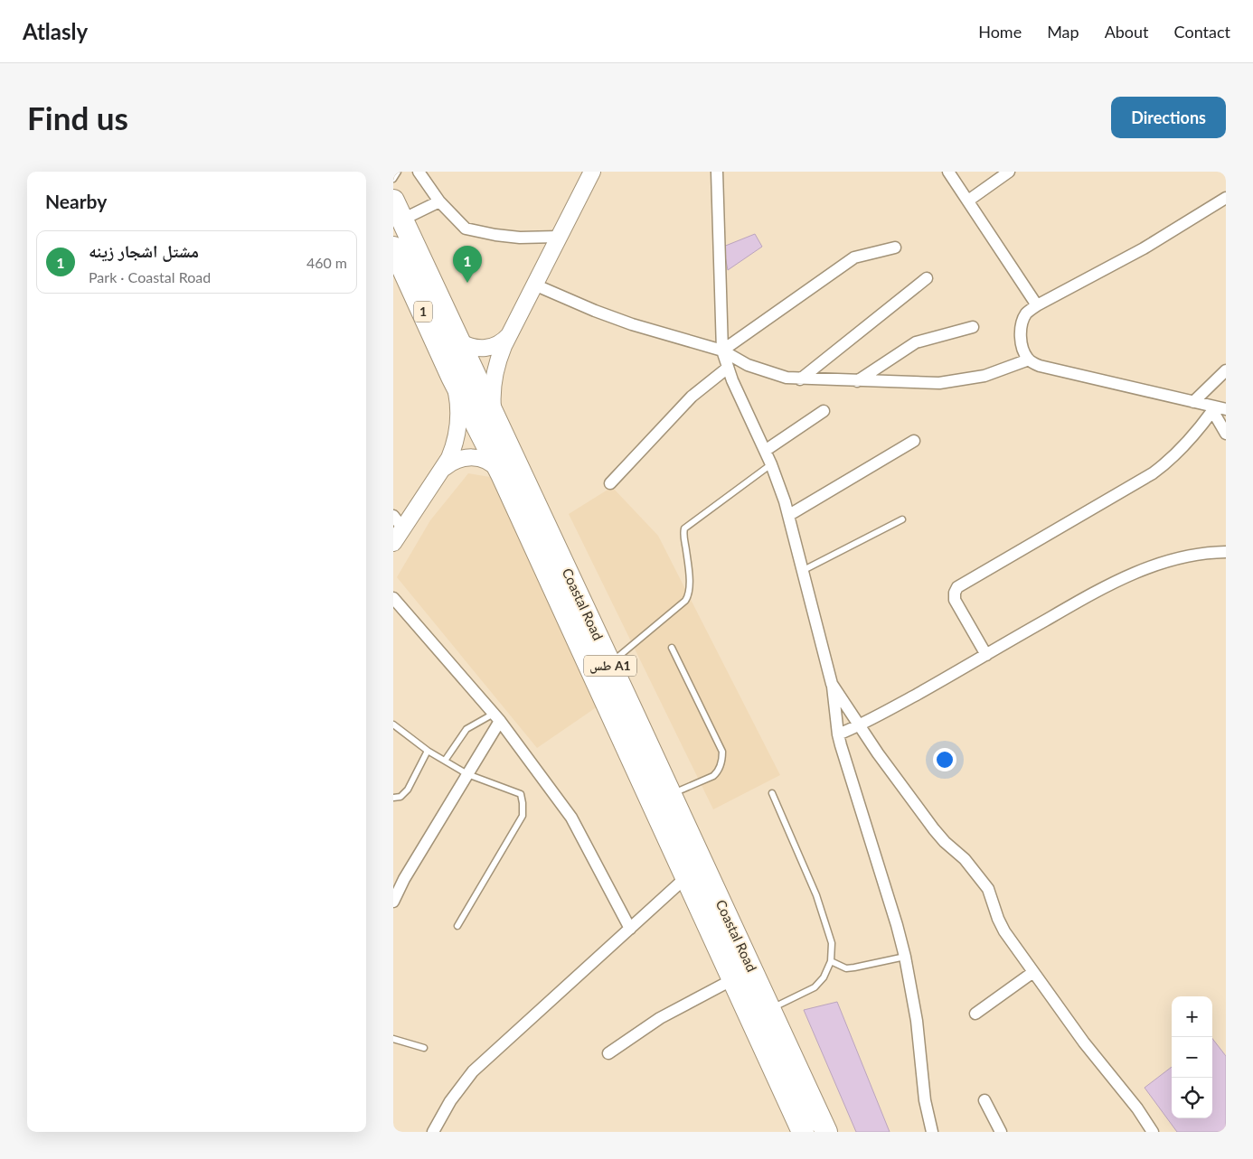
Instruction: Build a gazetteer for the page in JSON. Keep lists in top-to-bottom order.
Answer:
{
  "streets": {
    "highway": ["1", "Coastal Road", "طس A1"]
  },
  "page": {
    "header": "Atlasly",
    "nav": [
      "Home",
      "Map",
      "About",
      "Contact"
    ],
    "buttons": "Directions",
    "title": "Find us",
    "heading": "Nearby",
    "list": [
      {
        "mark": "1",
        "name": "مشتل اشجار زينه",
        "note": "Park · Coastal Road",
        "value": "460 m"
      }
    ],
    "pins": "1",
    "map_buttons": ["+", "−"]
  }
}
